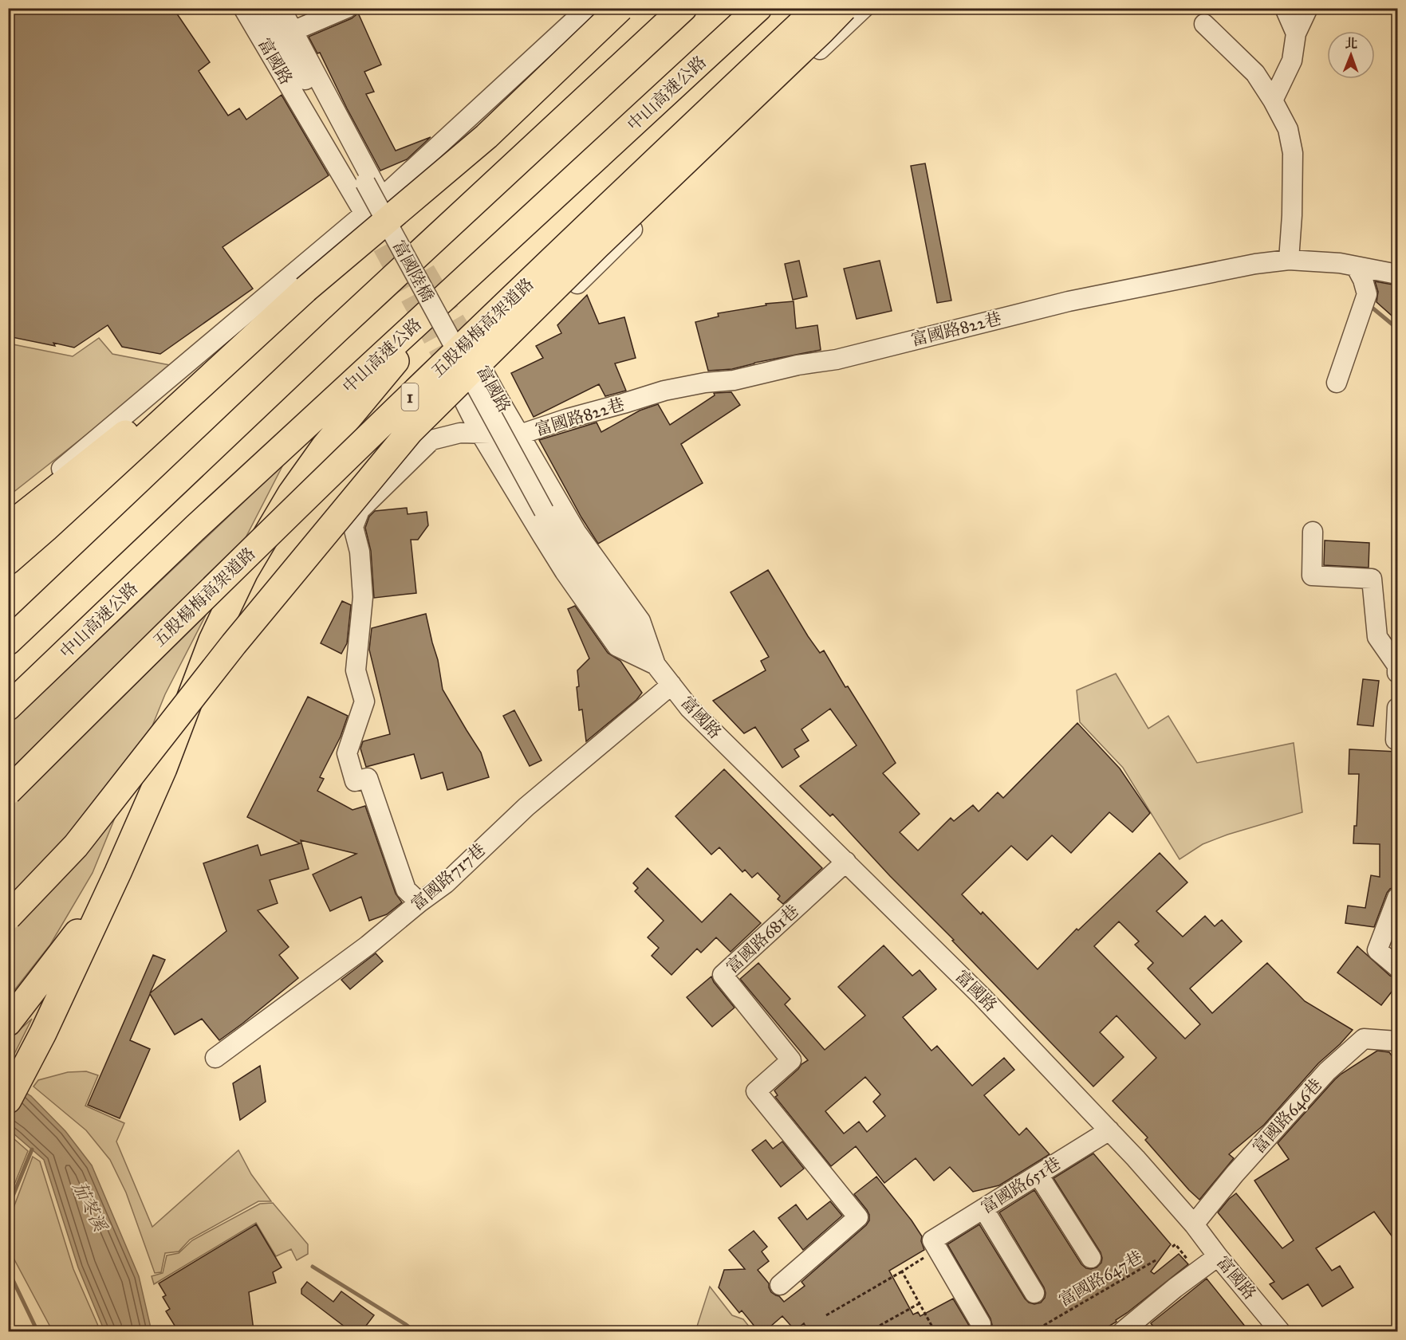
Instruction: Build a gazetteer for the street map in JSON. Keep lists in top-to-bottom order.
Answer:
{
  "streets": {
    "highway": ["中山高速公路", "五股楊梅高架道路", "1"],
    "street": [
      "富國路",
      "富國陸橋",
      "富國路822巷",
      "富國路717巷",
      "富國路681巷",
      "富國路646巷",
      "富國路651巷"
    ],
    "path": ["富國路647巷"]
  },
  "crossings": [
    ["富國路", "富國陸橋"],
    ["富國路", "富國路822巷"],
    ["富國路", "富國路717巷"],
    ["富國路", "富國路681巷"],
    ["富國路", "富國路646巷"],
    ["富國路", "富國路651巷"]
  ],
  "water": ["茄苳溪"],
  "north": "top"
}
